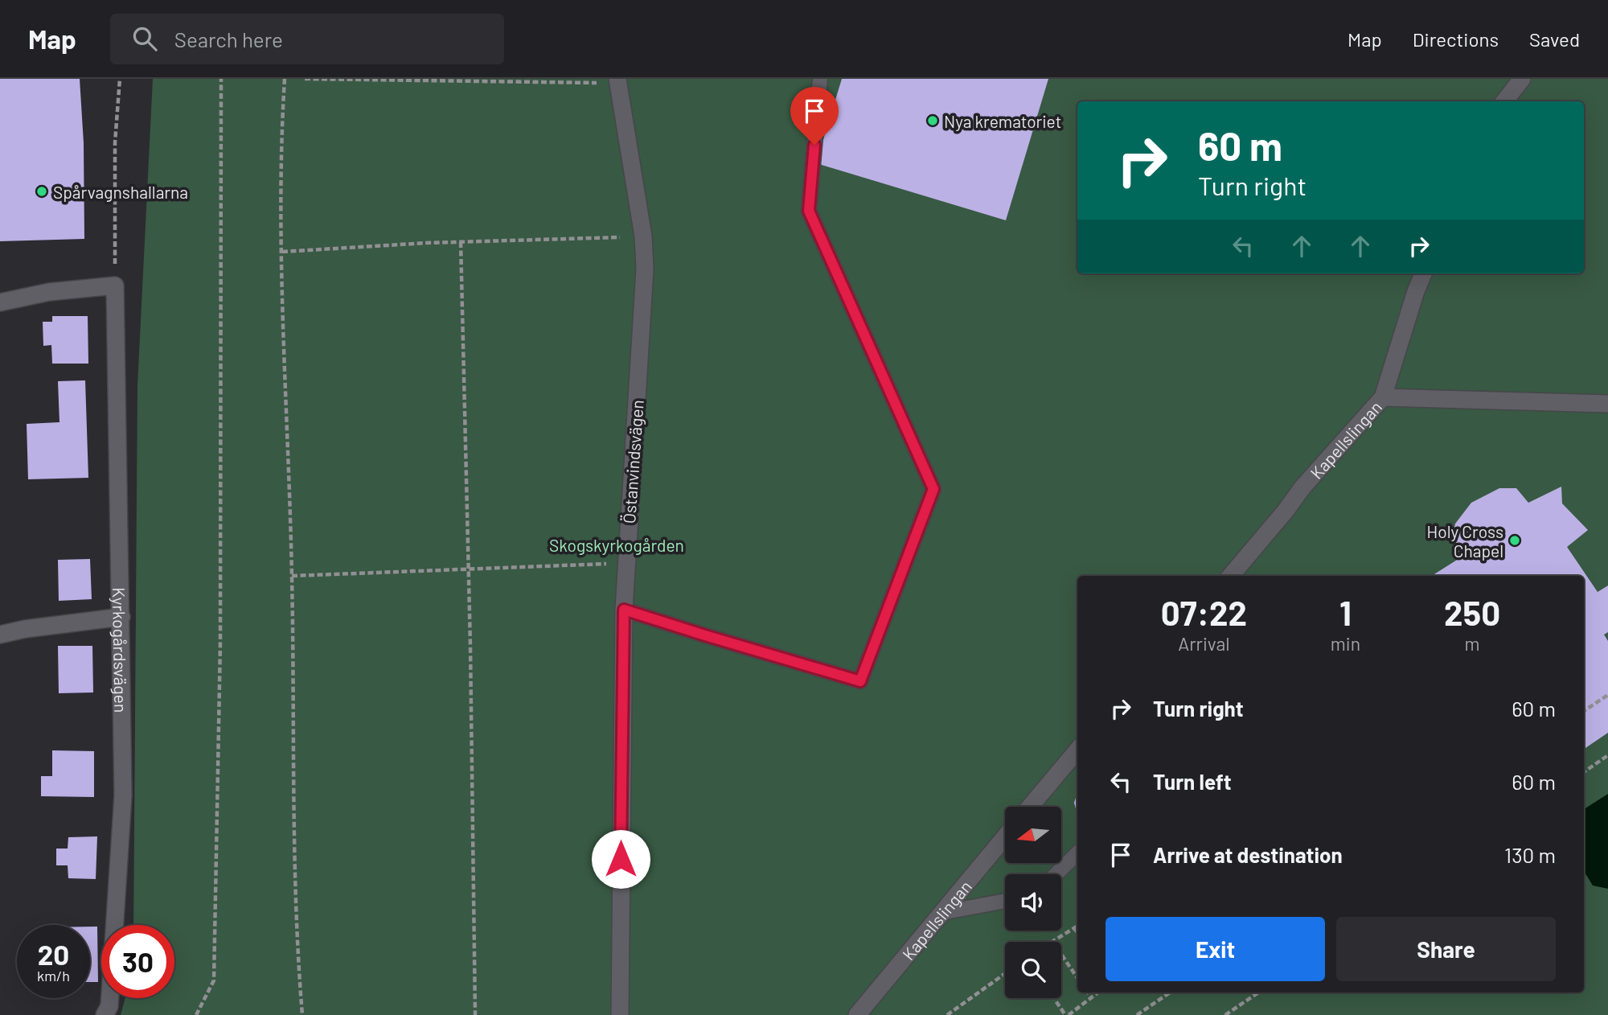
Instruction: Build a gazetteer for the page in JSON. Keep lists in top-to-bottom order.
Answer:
{
  "streets": {
    "street": ["Kapellslingan", "Östanvindsvägen", "Kyrkogårdsvägen"]
  },
  "parks": ["Skogskyrkogården"],
  "places": ["Nya krematoriet", "Spårvagnshallarna", "Holy Cross Chapel"],
  "north": "left",
  "page": {
    "header": "Map",
    "search": "Search here",
    "nav": ["Map", "Directions", "Saved"],
    "turn": ["60 m", "Turn right"],
    "eta": [
      "07:22",
      "Arrival",
      "1",
      "min",
      "250",
      "m"
    ],
    "list": [
      {
        "name": "Turn right",
        "value": "60 m"
      },
      {
        "name": "Turn left",
        "value": "60 m"
      },
      {
        "name": "Arrive at destination",
        "value": "130 m"
      }
    ],
    "buttons": ["Exit", "Share"],
    "speed": "20 km/h",
    "limit": "30"
  }
}
